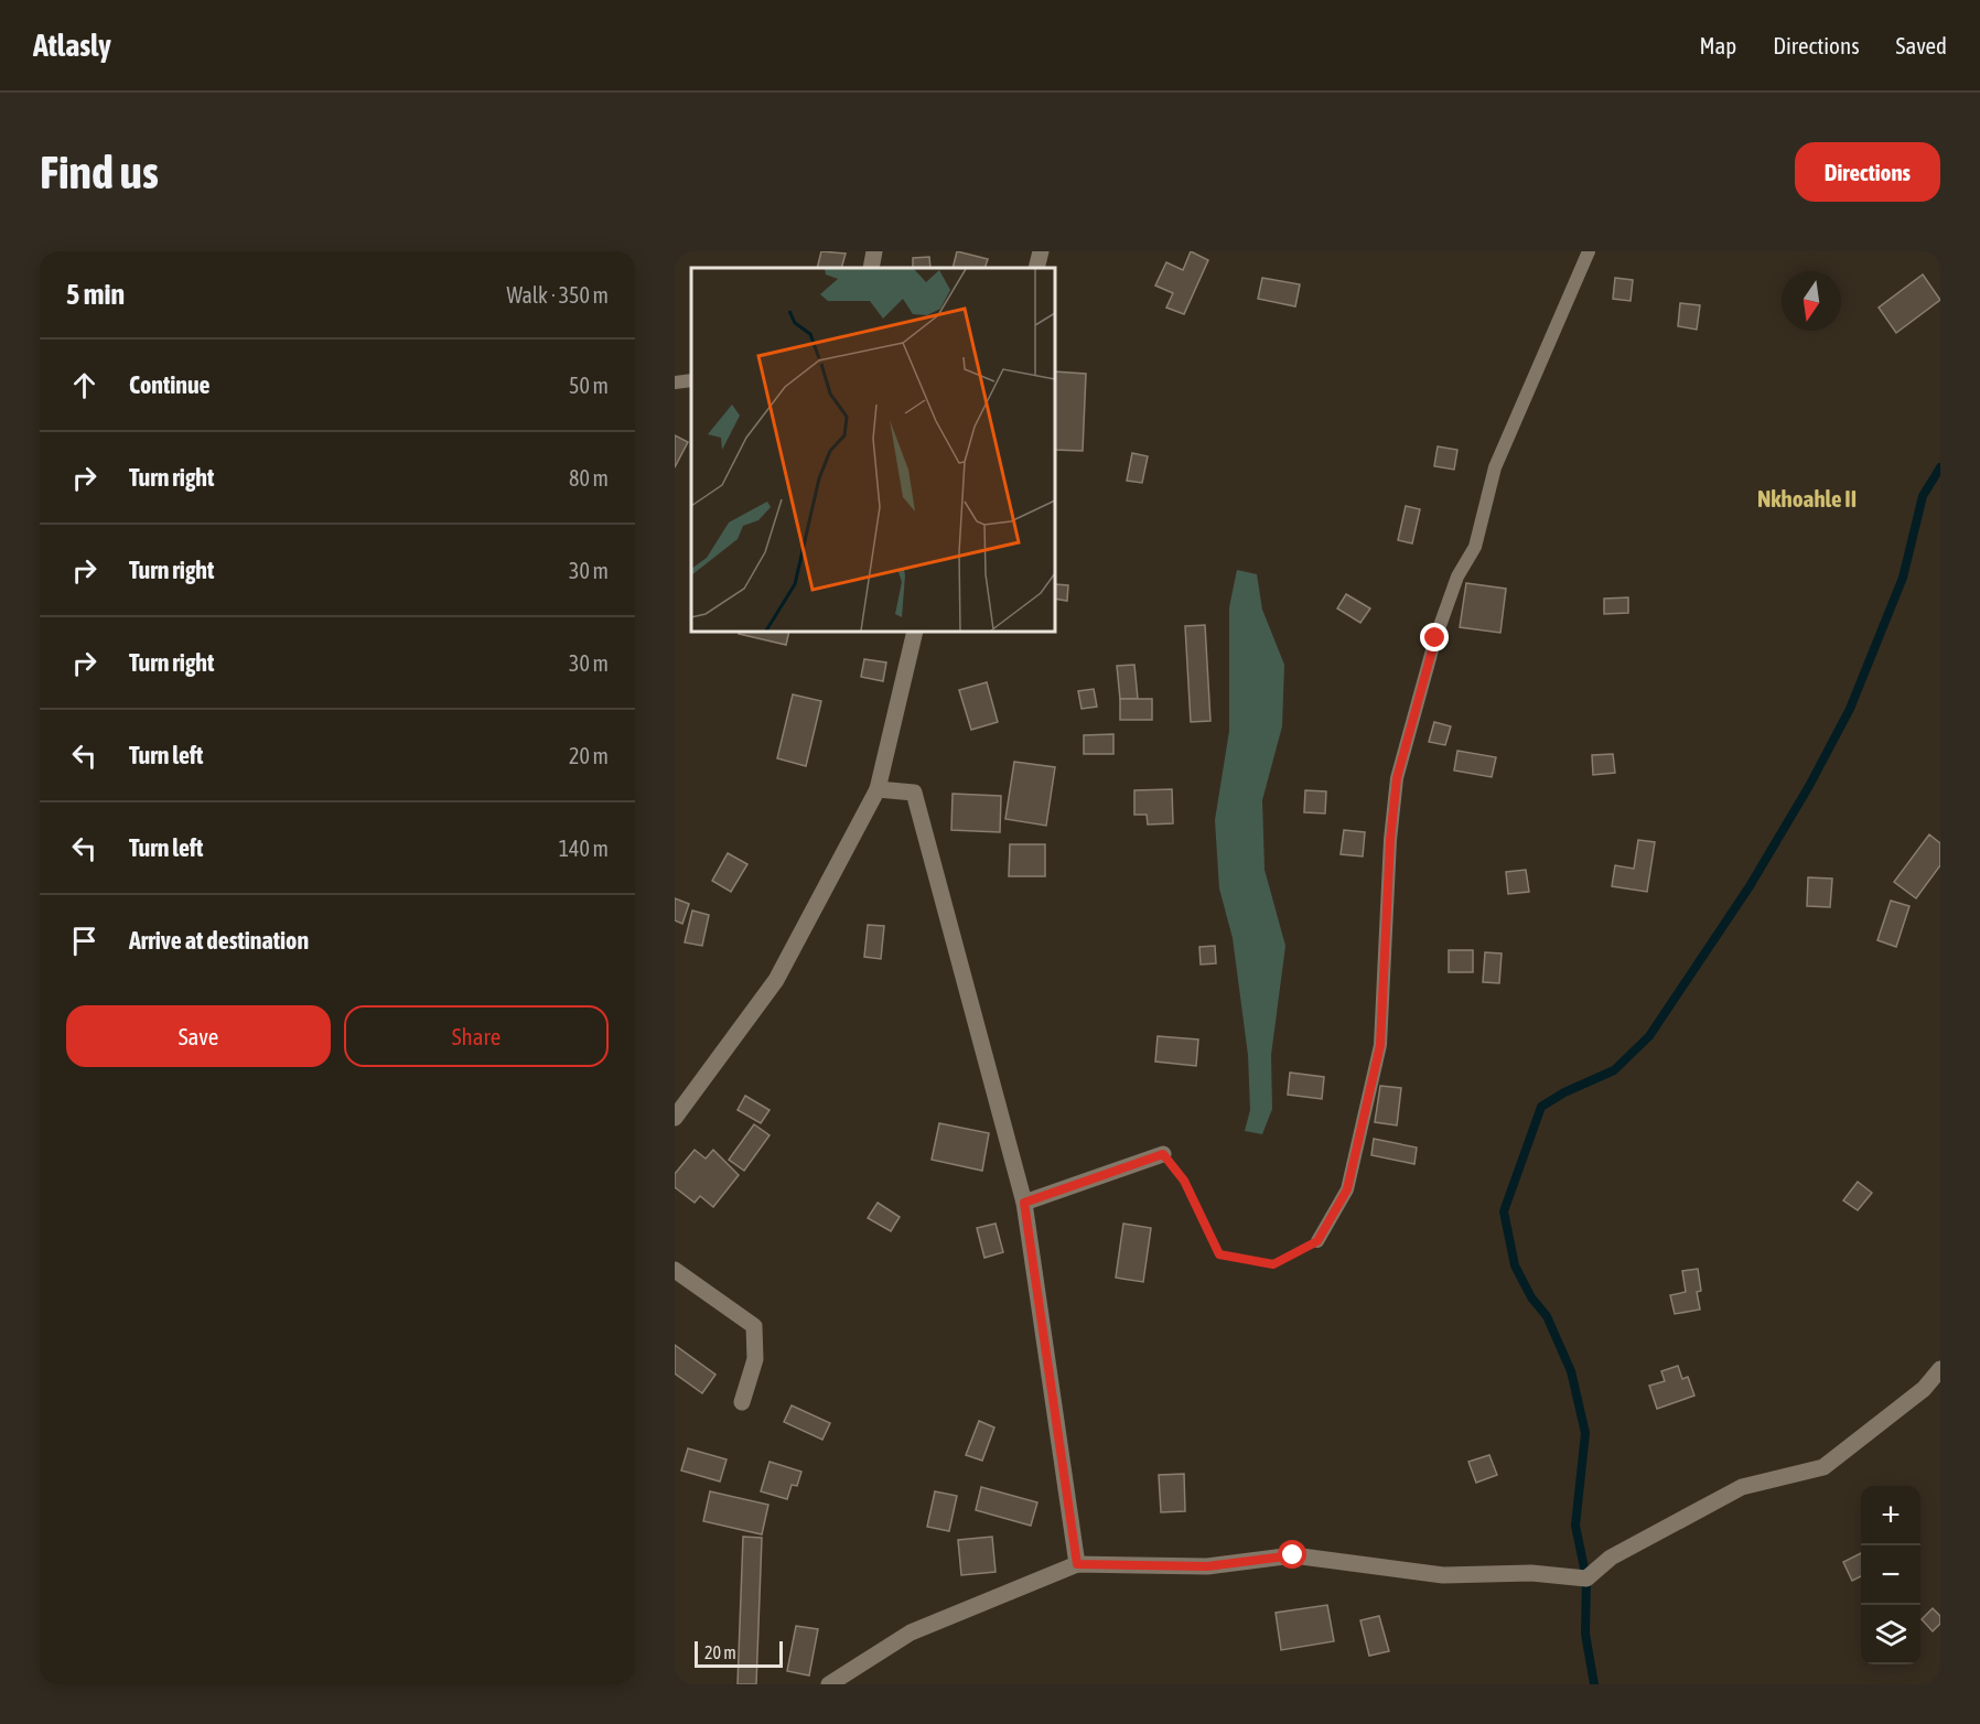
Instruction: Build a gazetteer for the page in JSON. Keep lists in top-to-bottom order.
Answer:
{
  "districts": ["Nkhoahle II"],
  "scale_bar": "20 m",
  "north": "bottom",
  "page": {
    "header": "Atlasly",
    "nav": ["Map", "Directions", "Saved"],
    "buttons": [
      "Directions",
      ["Save", "Share"]
    ],
    "title": "Find us",
    "heading": ["5 min", "Walk · 350 m"],
    "list": [
      ["Continue", "50 m"],
      ["Turn right", "80 m"],
      ["Turn right", "30 m"],
      ["Turn right", "30 m"],
      ["Turn left", "20 m"],
      ["Turn left", "140 m"],
      "Arrive at destination"
    ],
    "map_buttons": ["+", "−"],
    "scale": "20 m"
  }
}
